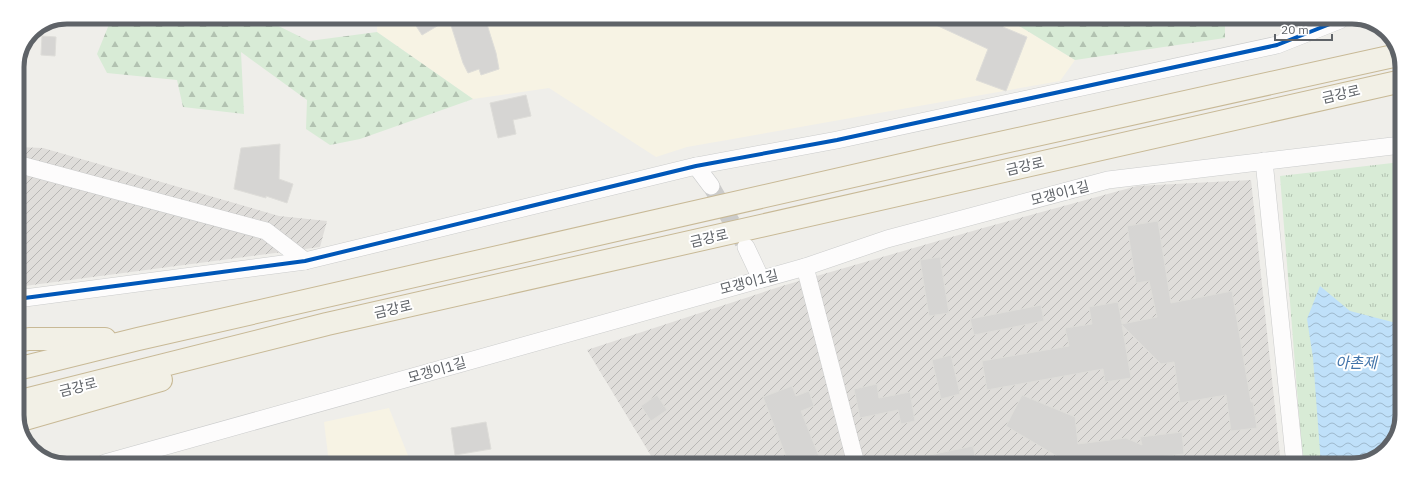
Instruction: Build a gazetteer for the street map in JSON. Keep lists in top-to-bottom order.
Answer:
{
  "streets": {
    "highway": ["금강로"],
    "street": ["모갱이1길"]
  },
  "water": ["아촌제"],
  "scale_bar": "20 m"
}
